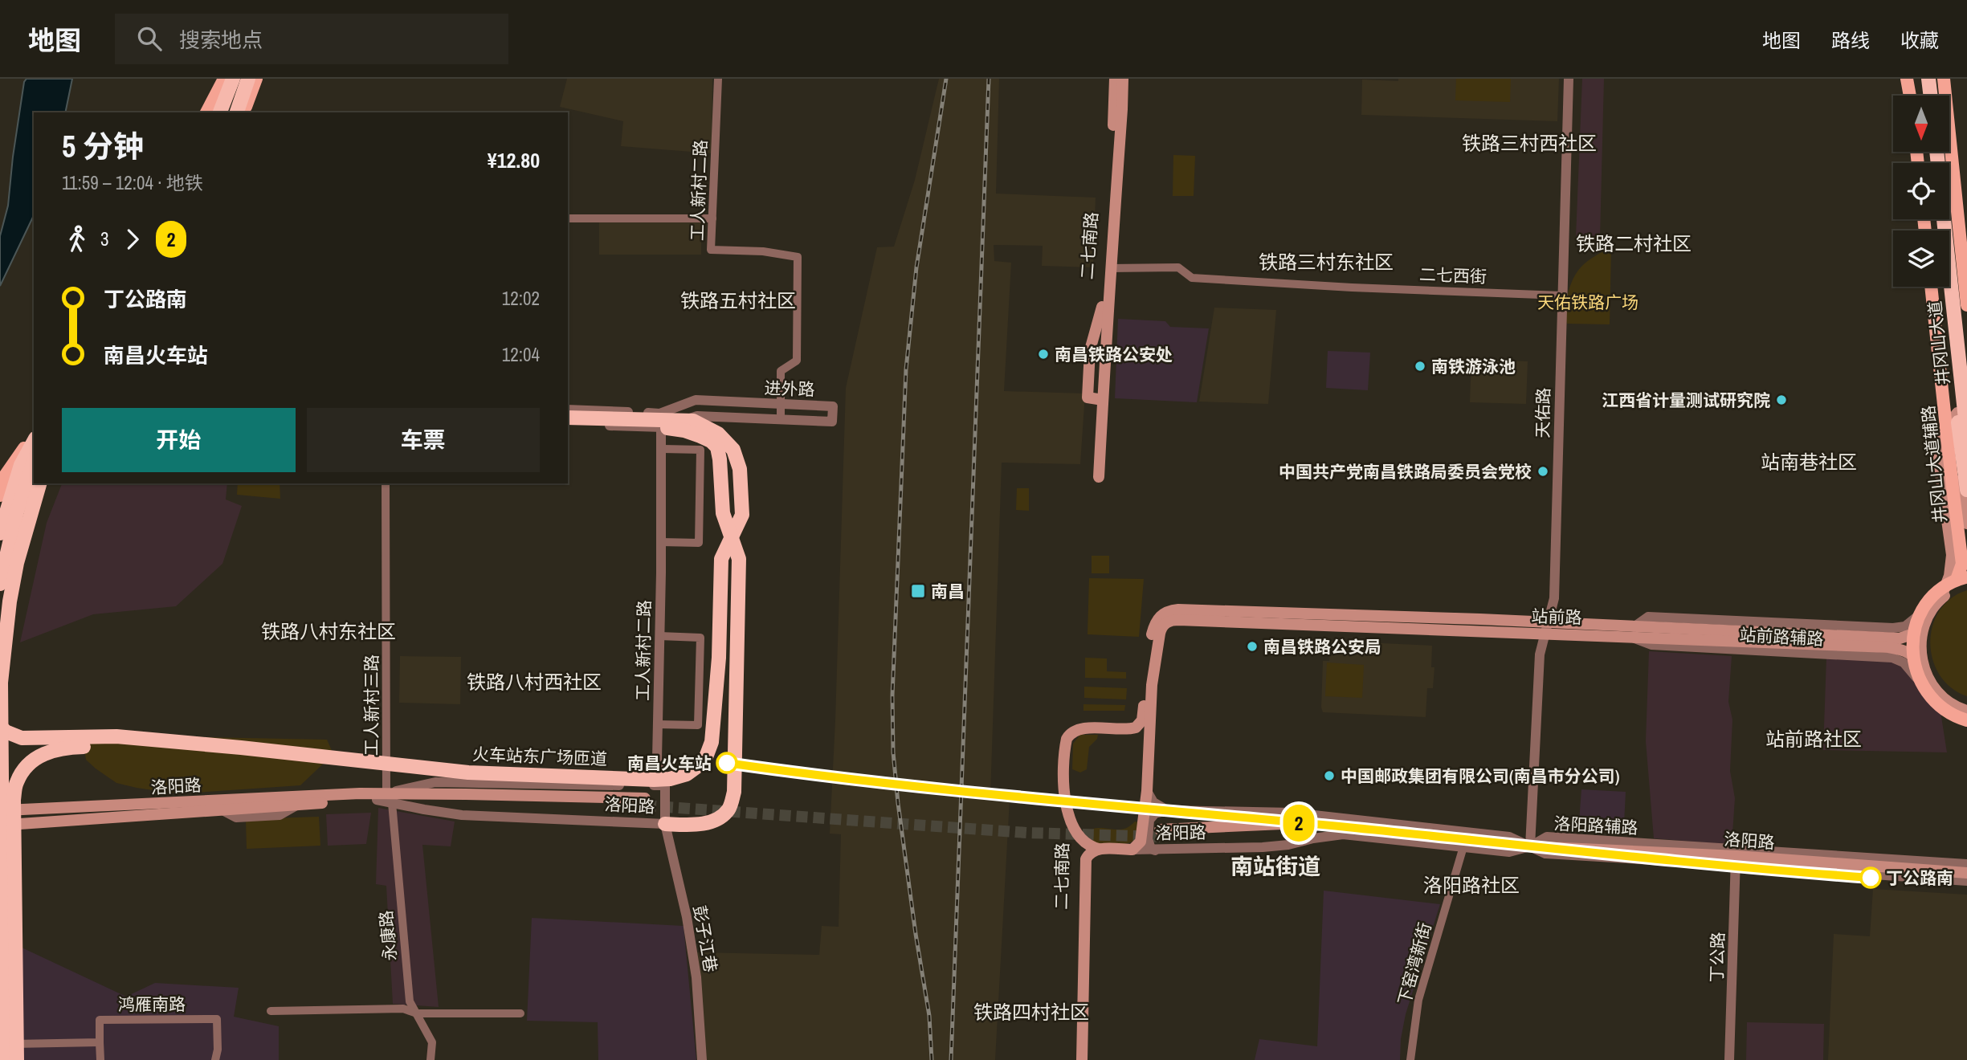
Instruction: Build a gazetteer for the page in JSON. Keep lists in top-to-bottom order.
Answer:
{
  "streets": {
    "highway": ["井冈山大道", "火车站东广场匝道"],
    "main road": [
      "二七南路",
      "井冈山大道辅路",
      "站前路",
      "洛阳路"
    ],
    "street": [
      "工人新村二路",
      "二七西街",
      "进外路",
      "天佑路",
      "站前路辅路",
      "工人新村三路",
      "洛阳路辅路",
      "永康路",
      "彭子江巷",
      "丁公路",
      "下窑湾新街",
      "鸿雁南路"
    ]
  },
  "crossings": [
    ["工人新村二路", "进外路"],
    ["工人新村二路", "洛阳路"],
    ["二七南路", "二七西街"],
    ["二七南路", "站前路"],
    ["二七西街", "天佑路"],
    ["天佑路", "站前路"],
    ["天佑路", "洛阳路"],
    ["天佑路", "洛阳路辅路"],
    ["站前路", "站前路辅路"],
    ["工人新村三路", "洛阳路"],
    ["工人新村三路", "永康路"],
    ["洛阳路", "洛阳路辅路"],
    ["洛阳路", "永康路"],
    ["洛阳路", "彭子江巷"],
    ["洛阳路", "丁公路"],
    ["洛阳路", "下窑湾新街"]
  ],
  "districts": [
    "铁路三村西社区",
    "铁路二村社区",
    "铁路三村东社区",
    "铁路五村社区",
    "站南巷社区",
    "铁路八村东社区",
    "铁路八村西社区",
    "站前路社区",
    "南站街道",
    "洛阳路社区",
    "铁路四村社区"
  ],
  "parks": ["天佑铁路广场"],
  "places": {
    "other": [
      "南昌铁路公安处",
      "南铁游泳池",
      "江西省计量测试研究院",
      "中国共产党南昌铁路局委员会党校",
      "南昌铁路公安局",
      "南昌火车站",
      "中国邮政集团有限公司(南昌市分公司)",
      "丁公路南"
    ],
    "transit": ["南昌"]
  },
  "lines": ["metro line 2"],
  "north": "bottom",
  "page": {
    "header": "地图",
    "search": "搜索地点",
    "nav": ["地图", "路线", "收藏"],
    "on_map": "2",
    "heading": ["5 分钟", "11:59 – 12:04 · 地铁", "¥12.80"],
    "legs": ["3", "2"],
    "list": [
      {
        "name": "丁公路南",
        "value": "12:02"
      },
      {
        "name": "南昌火车站",
        "value": "12:04"
      }
    ],
    "buttons": ["开始", "车票"]
  }
}
